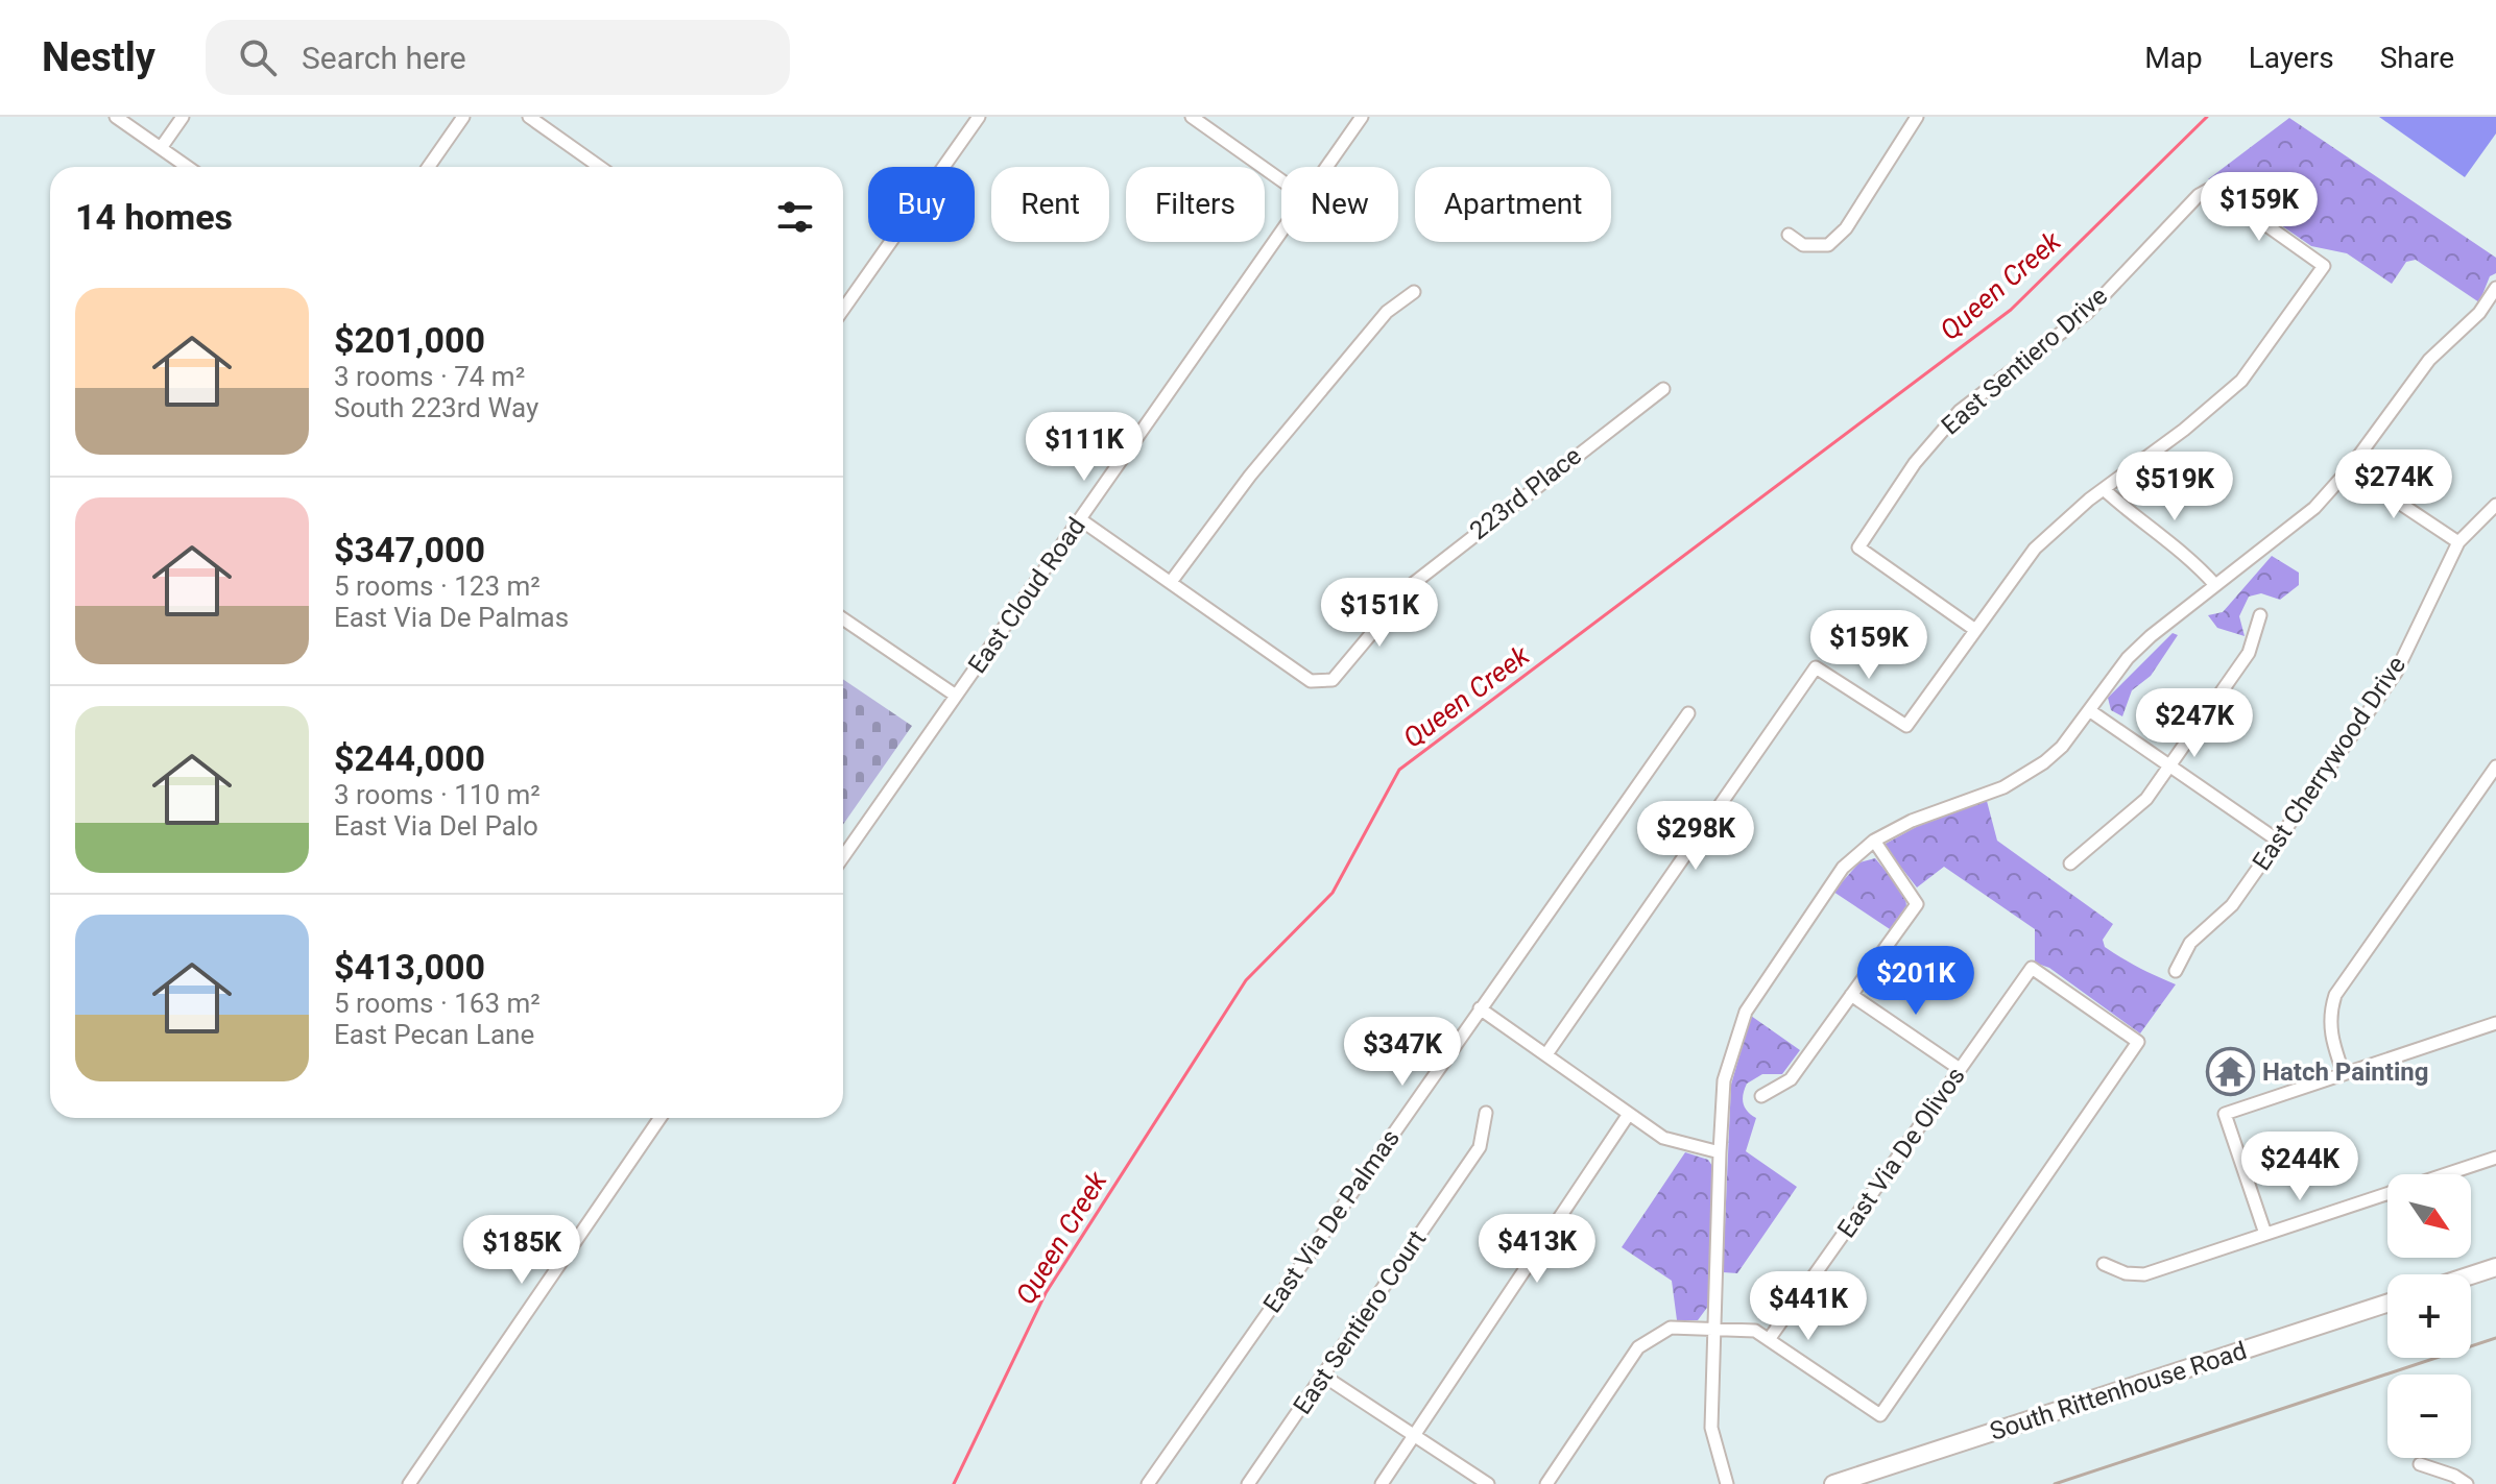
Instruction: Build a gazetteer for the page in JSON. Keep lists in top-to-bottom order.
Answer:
{
  "streets": {
    "main road": ["South Rittenhouse Road"],
    "street": [
      "East Sentiero Drive",
      "223rd Place",
      "East Cloud Road",
      "East Cherrywood Drive",
      "East Via De Olivos",
      "East Via De Palmas",
      "East Sentiero Court"
    ]
  },
  "crossings": [
    ["223rd Place", "East Cloud Road"]
  ],
  "water": ["Queen Creek"],
  "places": {
    "temple": ["Hatch Painting"]
  },
  "north": "bottom right",
  "page": {
    "header": "Nestly",
    "search": "Search here",
    "nav": ["Map", "Layers", "Share"],
    "chip": [
      "Buy",
      "Rent",
      "Filters",
      "New",
      "Apartment"
    ],
    "heading": "14 homes",
    "price": [
      "$159K",
      "$111K",
      "$274K",
      "$519K",
      "$151K",
      "$159K",
      "$247K",
      "$298K",
      "$201K",
      "$347K",
      "$244K",
      "$413K",
      "$185K",
      "$441K"
    ],
    "list": [
      {
        "name": "$201,000",
        "note": "3 rooms · 74 m² · South 223rd Way"
      },
      {
        "name": "$347,000",
        "note": "5 rooms · 123 m² · East Via De Palmas"
      },
      {
        "name": "$244,000",
        "note": "3 rooms · 110 m² · East Via Del Palo"
      },
      {
        "name": "$413,000",
        "note": "5 rooms · 163 m² · East Pecan Lane"
      }
    ],
    "map_buttons": ["+", "−"]
  }
}
